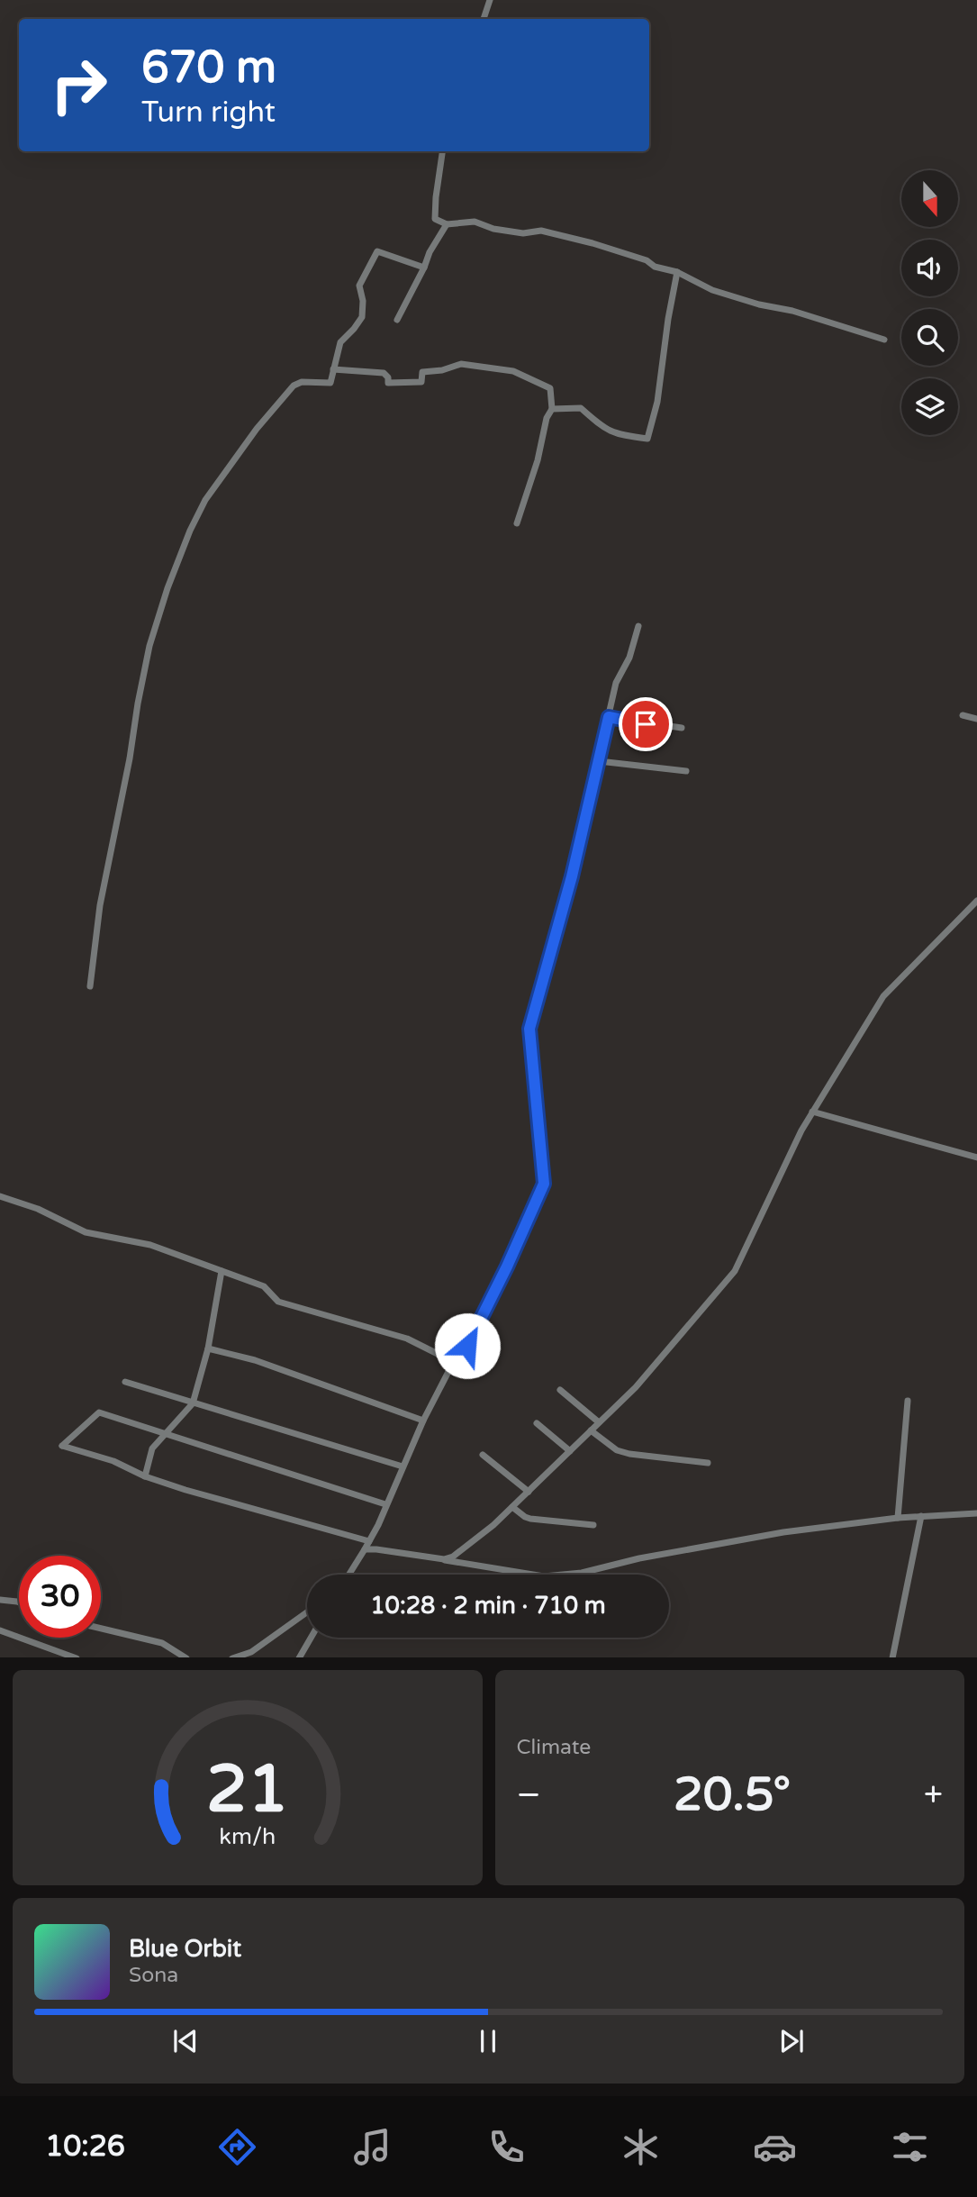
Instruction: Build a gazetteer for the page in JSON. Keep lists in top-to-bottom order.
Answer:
{
  "north": "bottom",
  "page": {
    "turn": ["670 m", "Turn right"],
    "limit": "30",
    "trip": "10:28 · 2 min · 710 m",
    "tile": "Climate",
    "heat": ["−", "20.5°", "+"],
    "song": ["Blue Orbit", "Sona"],
    "tabs": "10:26",
    "gauge": ["21", "km/h"]
  }
}
